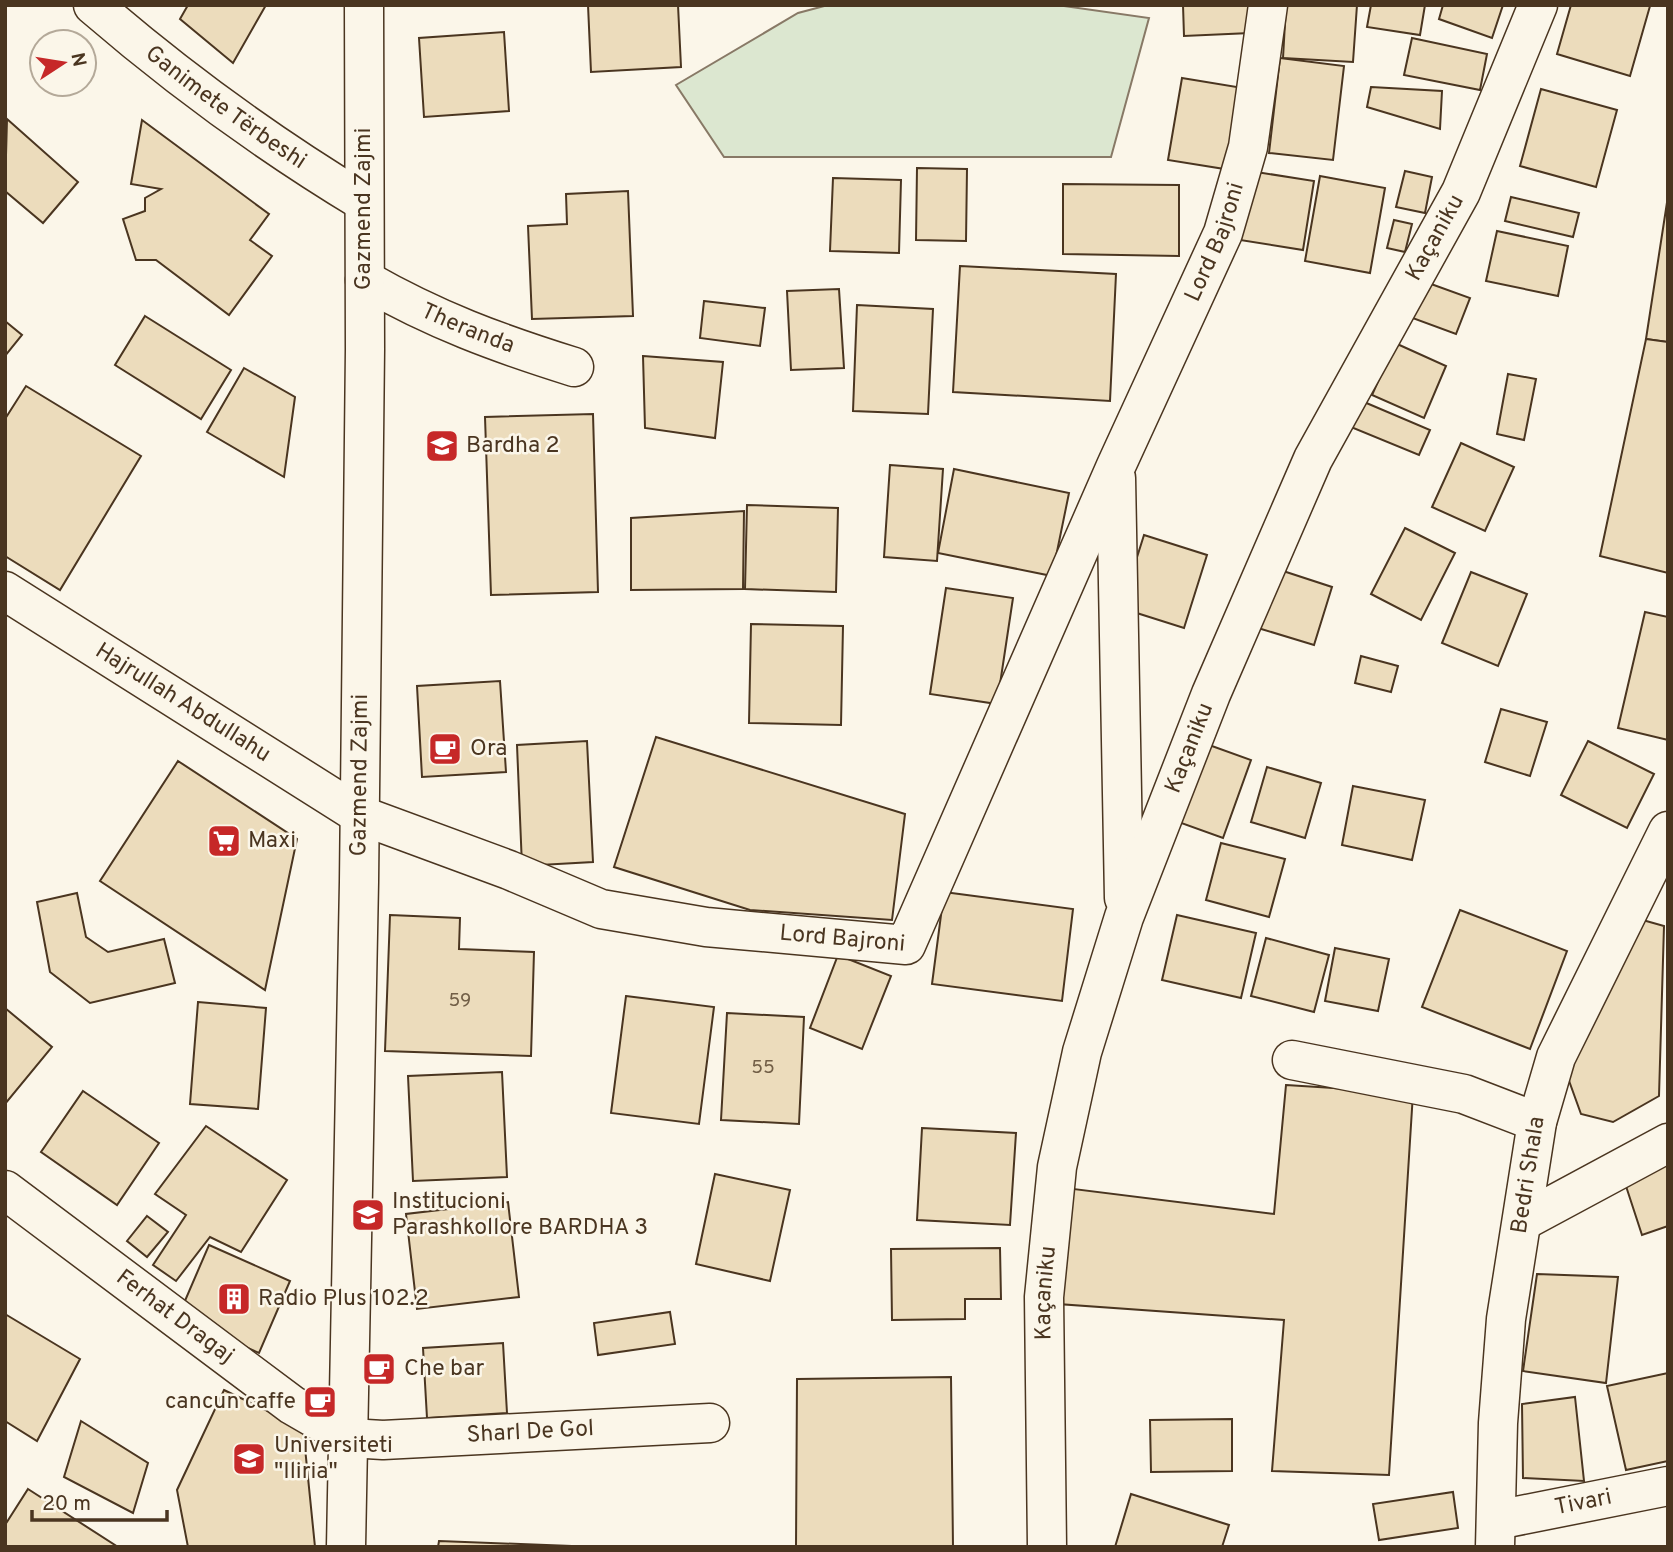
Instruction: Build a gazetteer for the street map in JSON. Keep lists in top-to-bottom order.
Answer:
{
  "streets": {
    "street": [
      "Ganimete Tërbeshi",
      "Gazmend Zajmi",
      "Kaçaniku",
      "Lord Bajroni",
      "Theranda",
      "Hajrullah Abdullahu",
      "Bedri Shala",
      "Ferhat Dragaj",
      "Sharl De Gol",
      "Tivari"
    ]
  },
  "crossings": [
    ["Ganimete Tërbeshi", "Gazmend Zajmi"],
    ["Gazmend Zajmi", "Lord Bajroni"],
    ["Gazmend Zajmi", "Theranda"],
    ["Gazmend Zajmi", "Hajrullah Abdullahu"],
    ["Gazmend Zajmi", "Ferhat Dragaj"],
    ["Gazmend Zajmi", "Sharl De Gol"],
    ["Kaçaniku", "Lord Bajroni"],
    ["Lord Bajroni", "Hajrullah Abdullahu"],
    ["Bedri Shala", "Tivari"],
    ["Ferhat Dragaj", "Sharl De Gol"]
  ],
  "places": {
    "school or university": ["Bardha 2", "Institucioni Parashkollore BARDHA 3", "Universiteti \"Iliria\""],
    "cafe": ["Ora", "Che bar", "cancun caffe"],
    "supermarket": ["Maxi"],
    "building": ["Radio Plus 102.2"]
  },
  "house_numbers": ["59", "55"],
  "scale_bar": "20 m",
  "north": "right"
}
